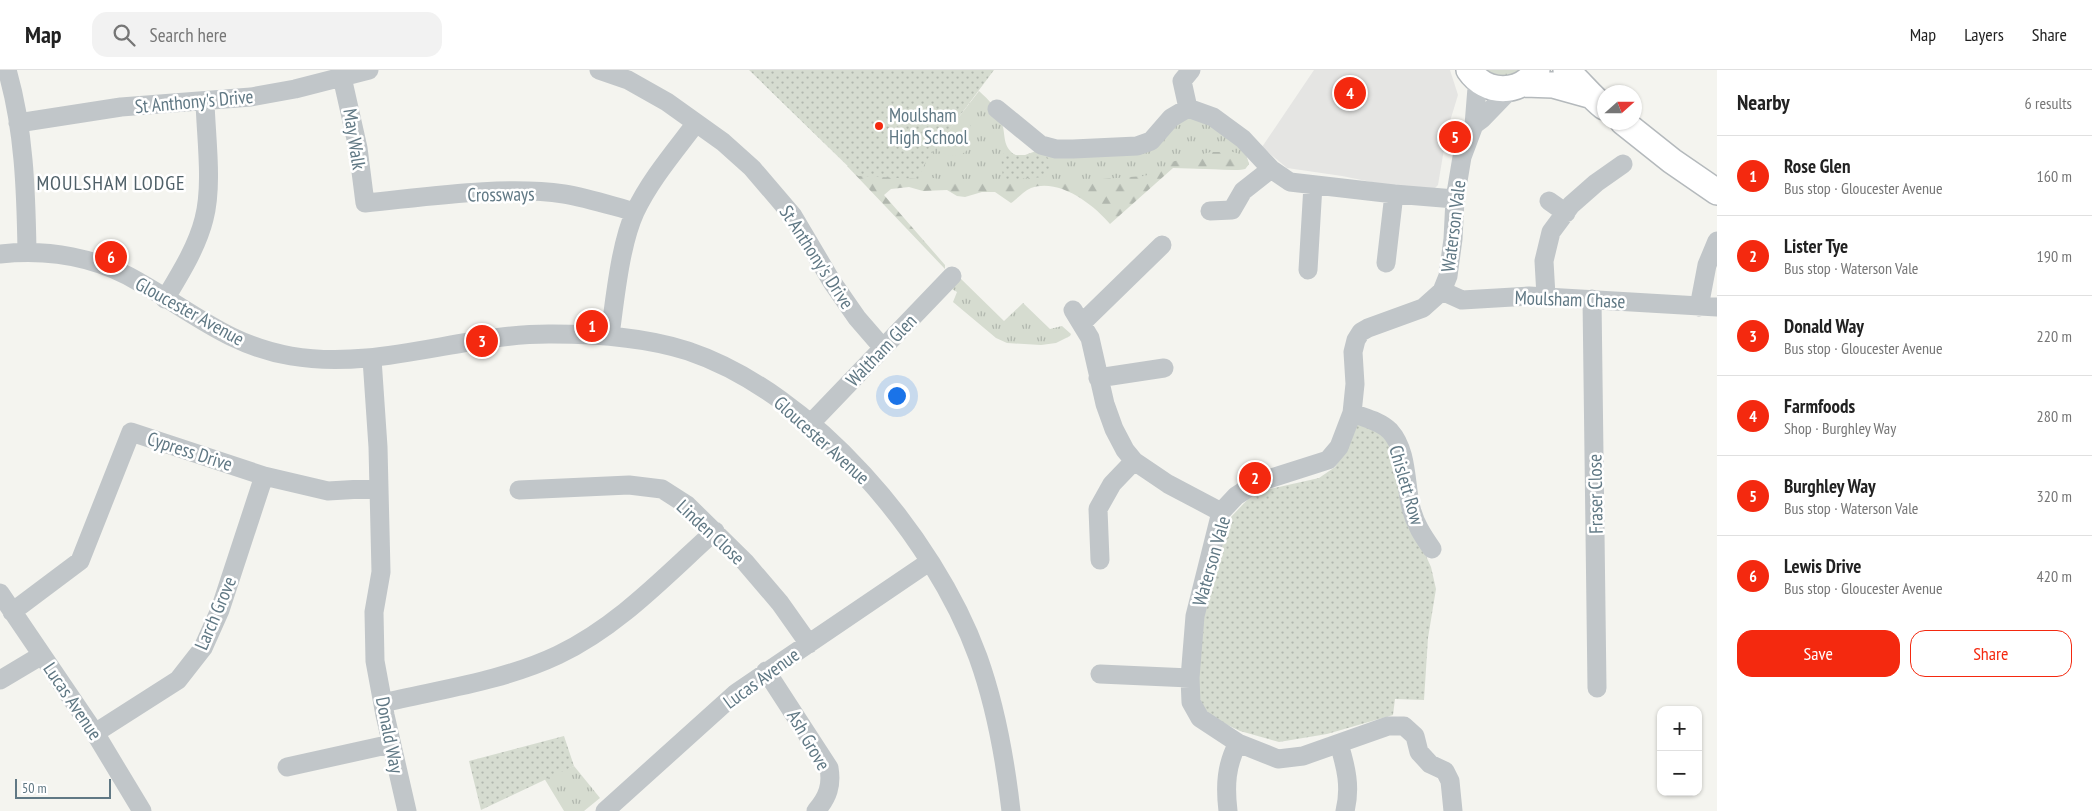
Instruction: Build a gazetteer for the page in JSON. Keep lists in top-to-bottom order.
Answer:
{
  "streets": {
    "street": [
      "St Anthony's Drive",
      "May Walk",
      "Crossways",
      "Waterson Vale",
      "Moulsham Chase",
      "Gloucester Avenue",
      "Waltham Glen",
      "Cypress Drive",
      "Chislett Row",
      "Fraser Close",
      "Linden Close",
      "Larch Grove",
      "Lucas Avenue",
      "Donald Way",
      "Ash Grove"
    ]
  },
  "crossings": [
    ["St Anthony's Drive", "May Walk"],
    ["St Anthony's Drive", "Waltham Glen"],
    ["May Walk", "Crossways"],
    ["Waterson Vale", "Moulsham Chase"],
    ["Waterson Vale", "Chislett Row"],
    ["Moulsham Chase", "Fraser Close"],
    ["Gloucester Avenue", "Waltham Glen"],
    ["Gloucester Avenue", "Lucas Avenue"],
    ["Gloucester Avenue", "Donald Way"],
    ["Cypress Drive", "Larch Grove"],
    ["Cypress Drive", "Lucas Avenue"],
    ["Cypress Drive", "Donald Way"],
    ["Linden Close", "Lucas Avenue"],
    ["Larch Grove", "Lucas Avenue"],
    ["Lucas Avenue", "Ash Grove"]
  ],
  "districts": ["MOULSHAM LODGE"],
  "places": ["Moulsham High School"],
  "scale_bar": "50 m",
  "north": "right",
  "page": {
    "header": "Map",
    "search": "Search here",
    "nav": ["Map", "Layers", "Share"],
    "heading": ["Nearby", "6 results"],
    "pins": [
      "4",
      "5",
      "6",
      "1",
      "3",
      "2"
    ],
    "list": [
      {
        "mark": "1",
        "name": "Rose Glen",
        "note": "Bus stop · Gloucester Avenue",
        "value": "160 m"
      },
      {
        "mark": "2",
        "name": "Lister Tye",
        "note": "Bus stop · Waterson Vale",
        "value": "190 m"
      },
      {
        "mark": "3",
        "name": "Donald Way",
        "note": "Bus stop · Gloucester Avenue",
        "value": "220 m"
      },
      {
        "mark": "4",
        "name": "Farmfoods",
        "note": "Shop · Burghley Way",
        "value": "280 m"
      },
      {
        "mark": "5",
        "name": "Burghley Way",
        "note": "Bus stop · Waterson Vale",
        "value": "320 m"
      },
      {
        "mark": "6",
        "name": "Lewis Drive",
        "note": "Bus stop · Gloucester Avenue",
        "value": "420 m"
      }
    ],
    "buttons": ["Save", "Share"],
    "map_buttons": ["+", "−"],
    "scale": "50 m"
  }
}
